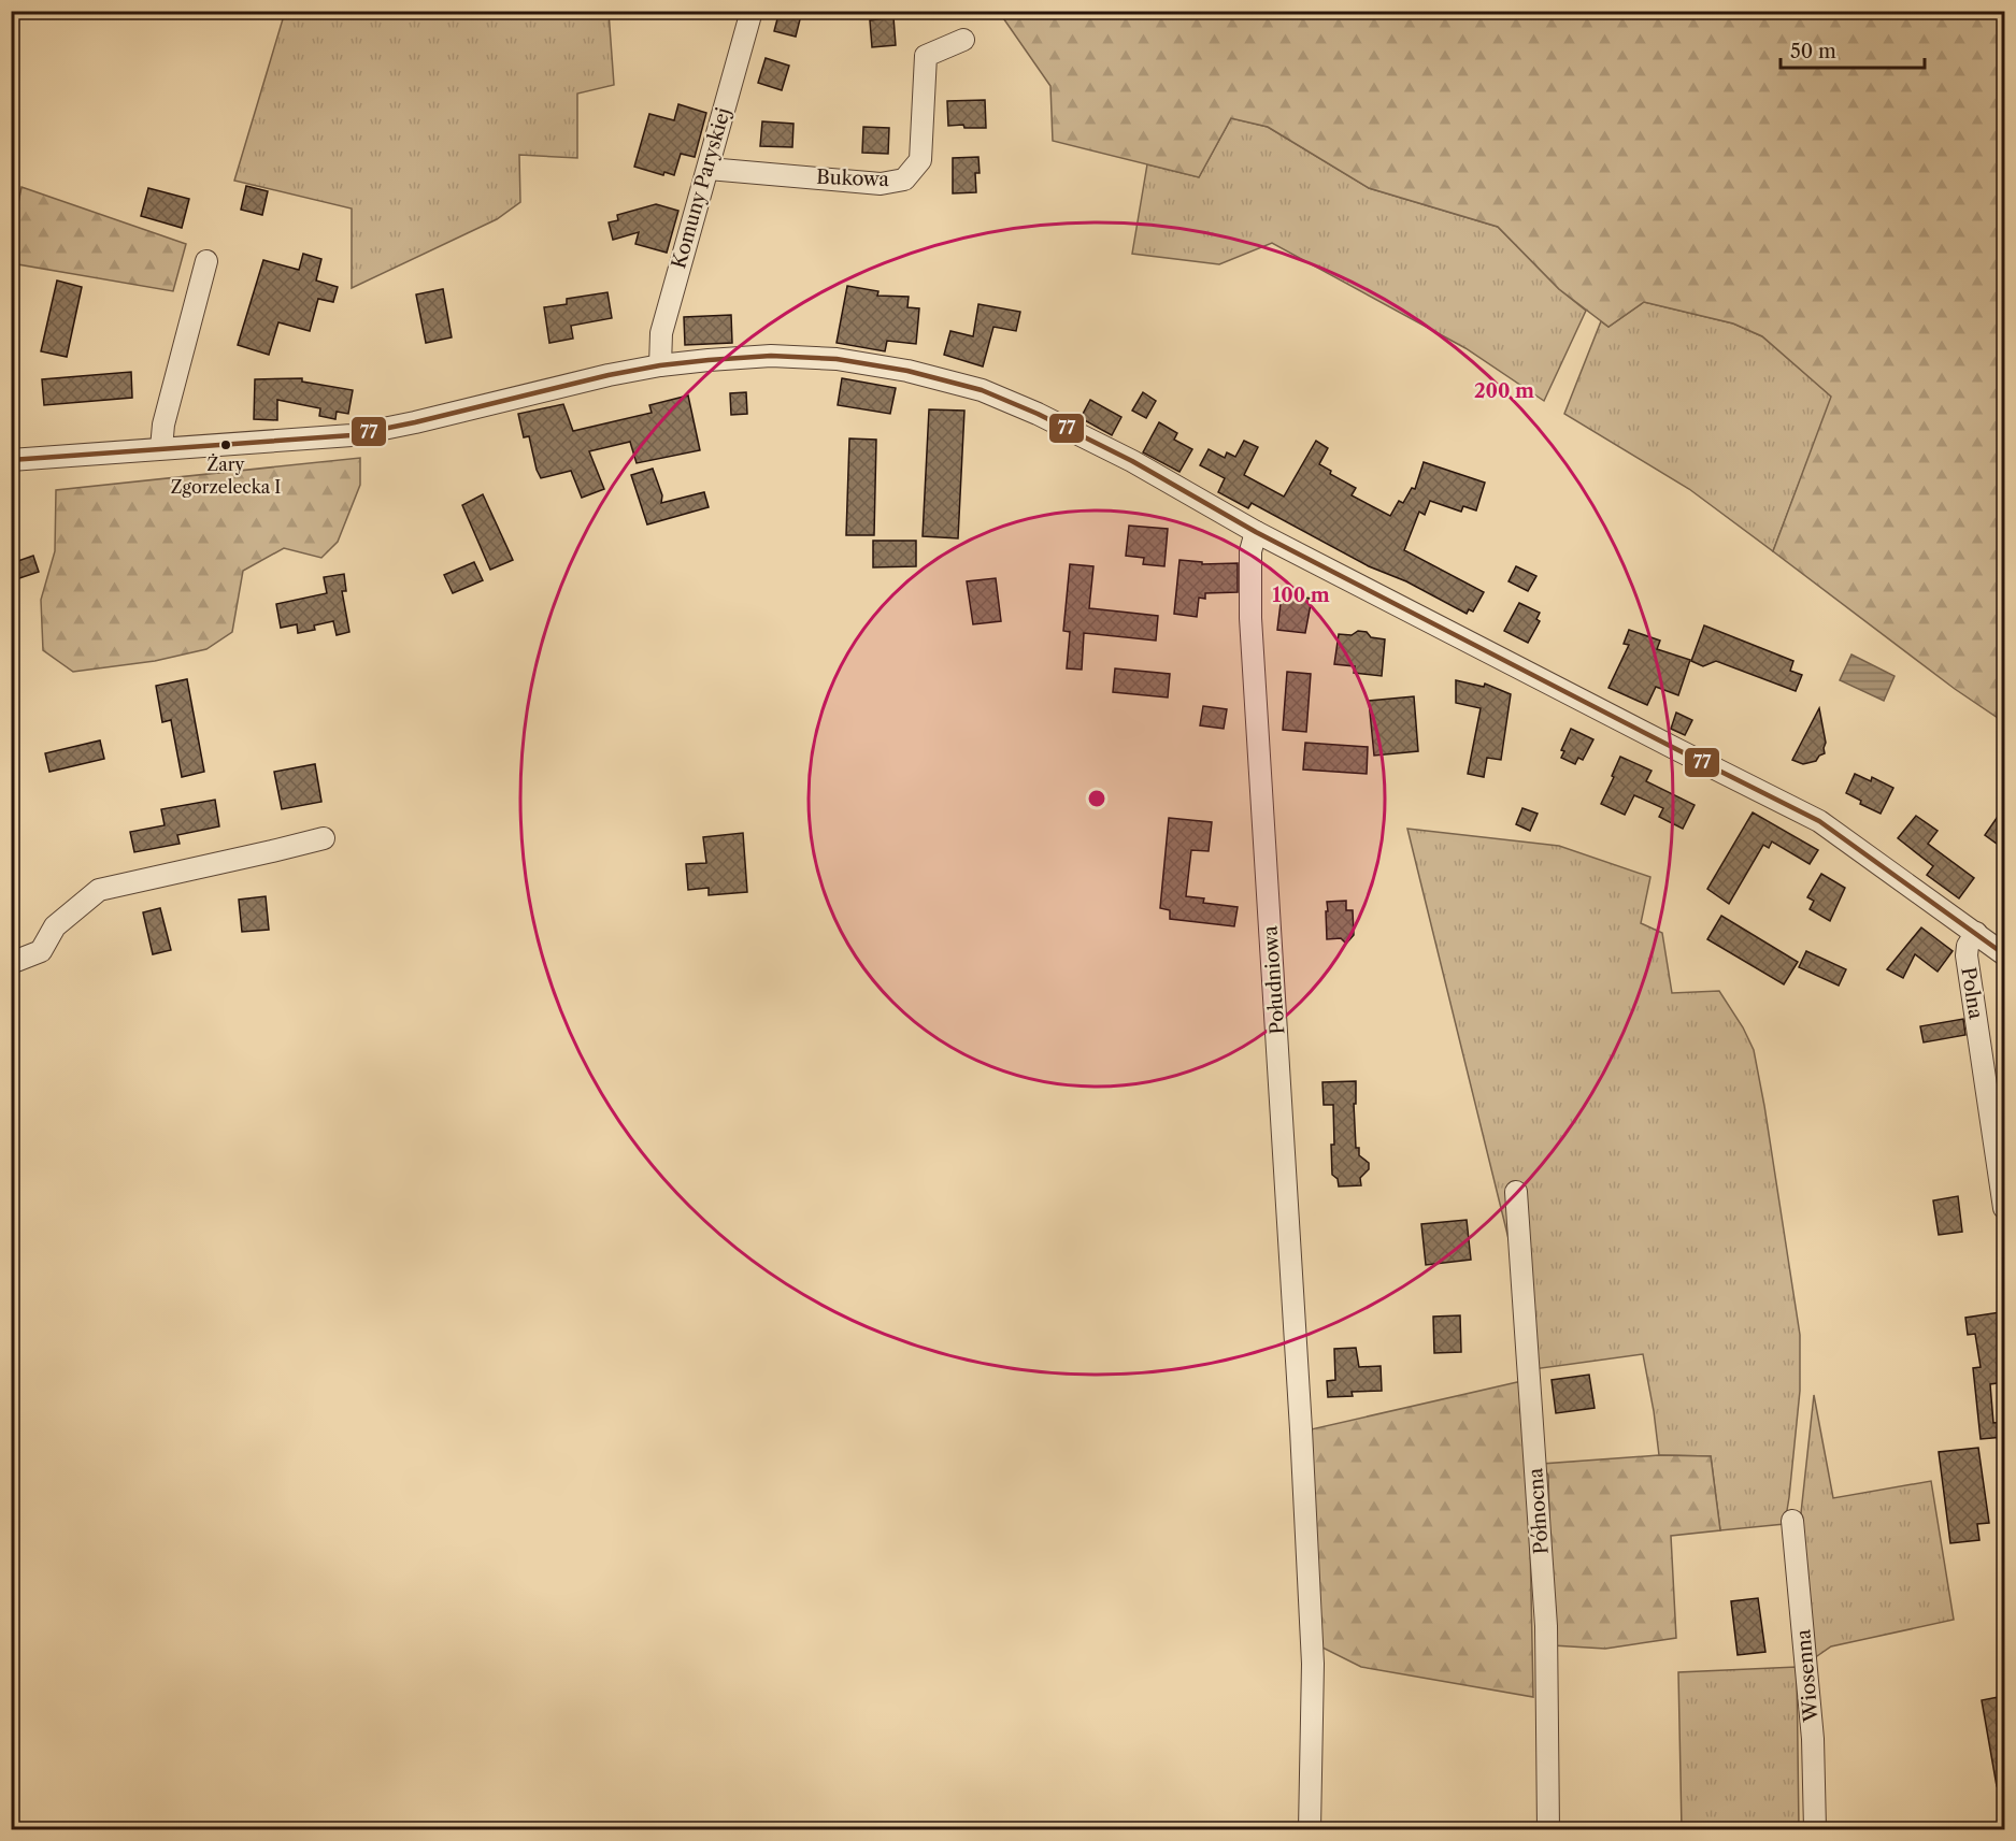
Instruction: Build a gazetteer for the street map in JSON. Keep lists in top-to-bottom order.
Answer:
{
  "streets": {
    "street": [
      "Bukowa",
      "Komuny Paryskiej",
      "Południowa",
      "Polna",
      "Północna",
      "Wiosenna"
    ]
  },
  "crossings": [
    ["Bukowa", "Komuny Paryskiej"]
  ],
  "places": ["Żary Zgorzelecka I"],
  "lines": ["transit line 77"],
  "scale_bar": "50 m",
  "rings": ["200 m", "100 m"]
}
